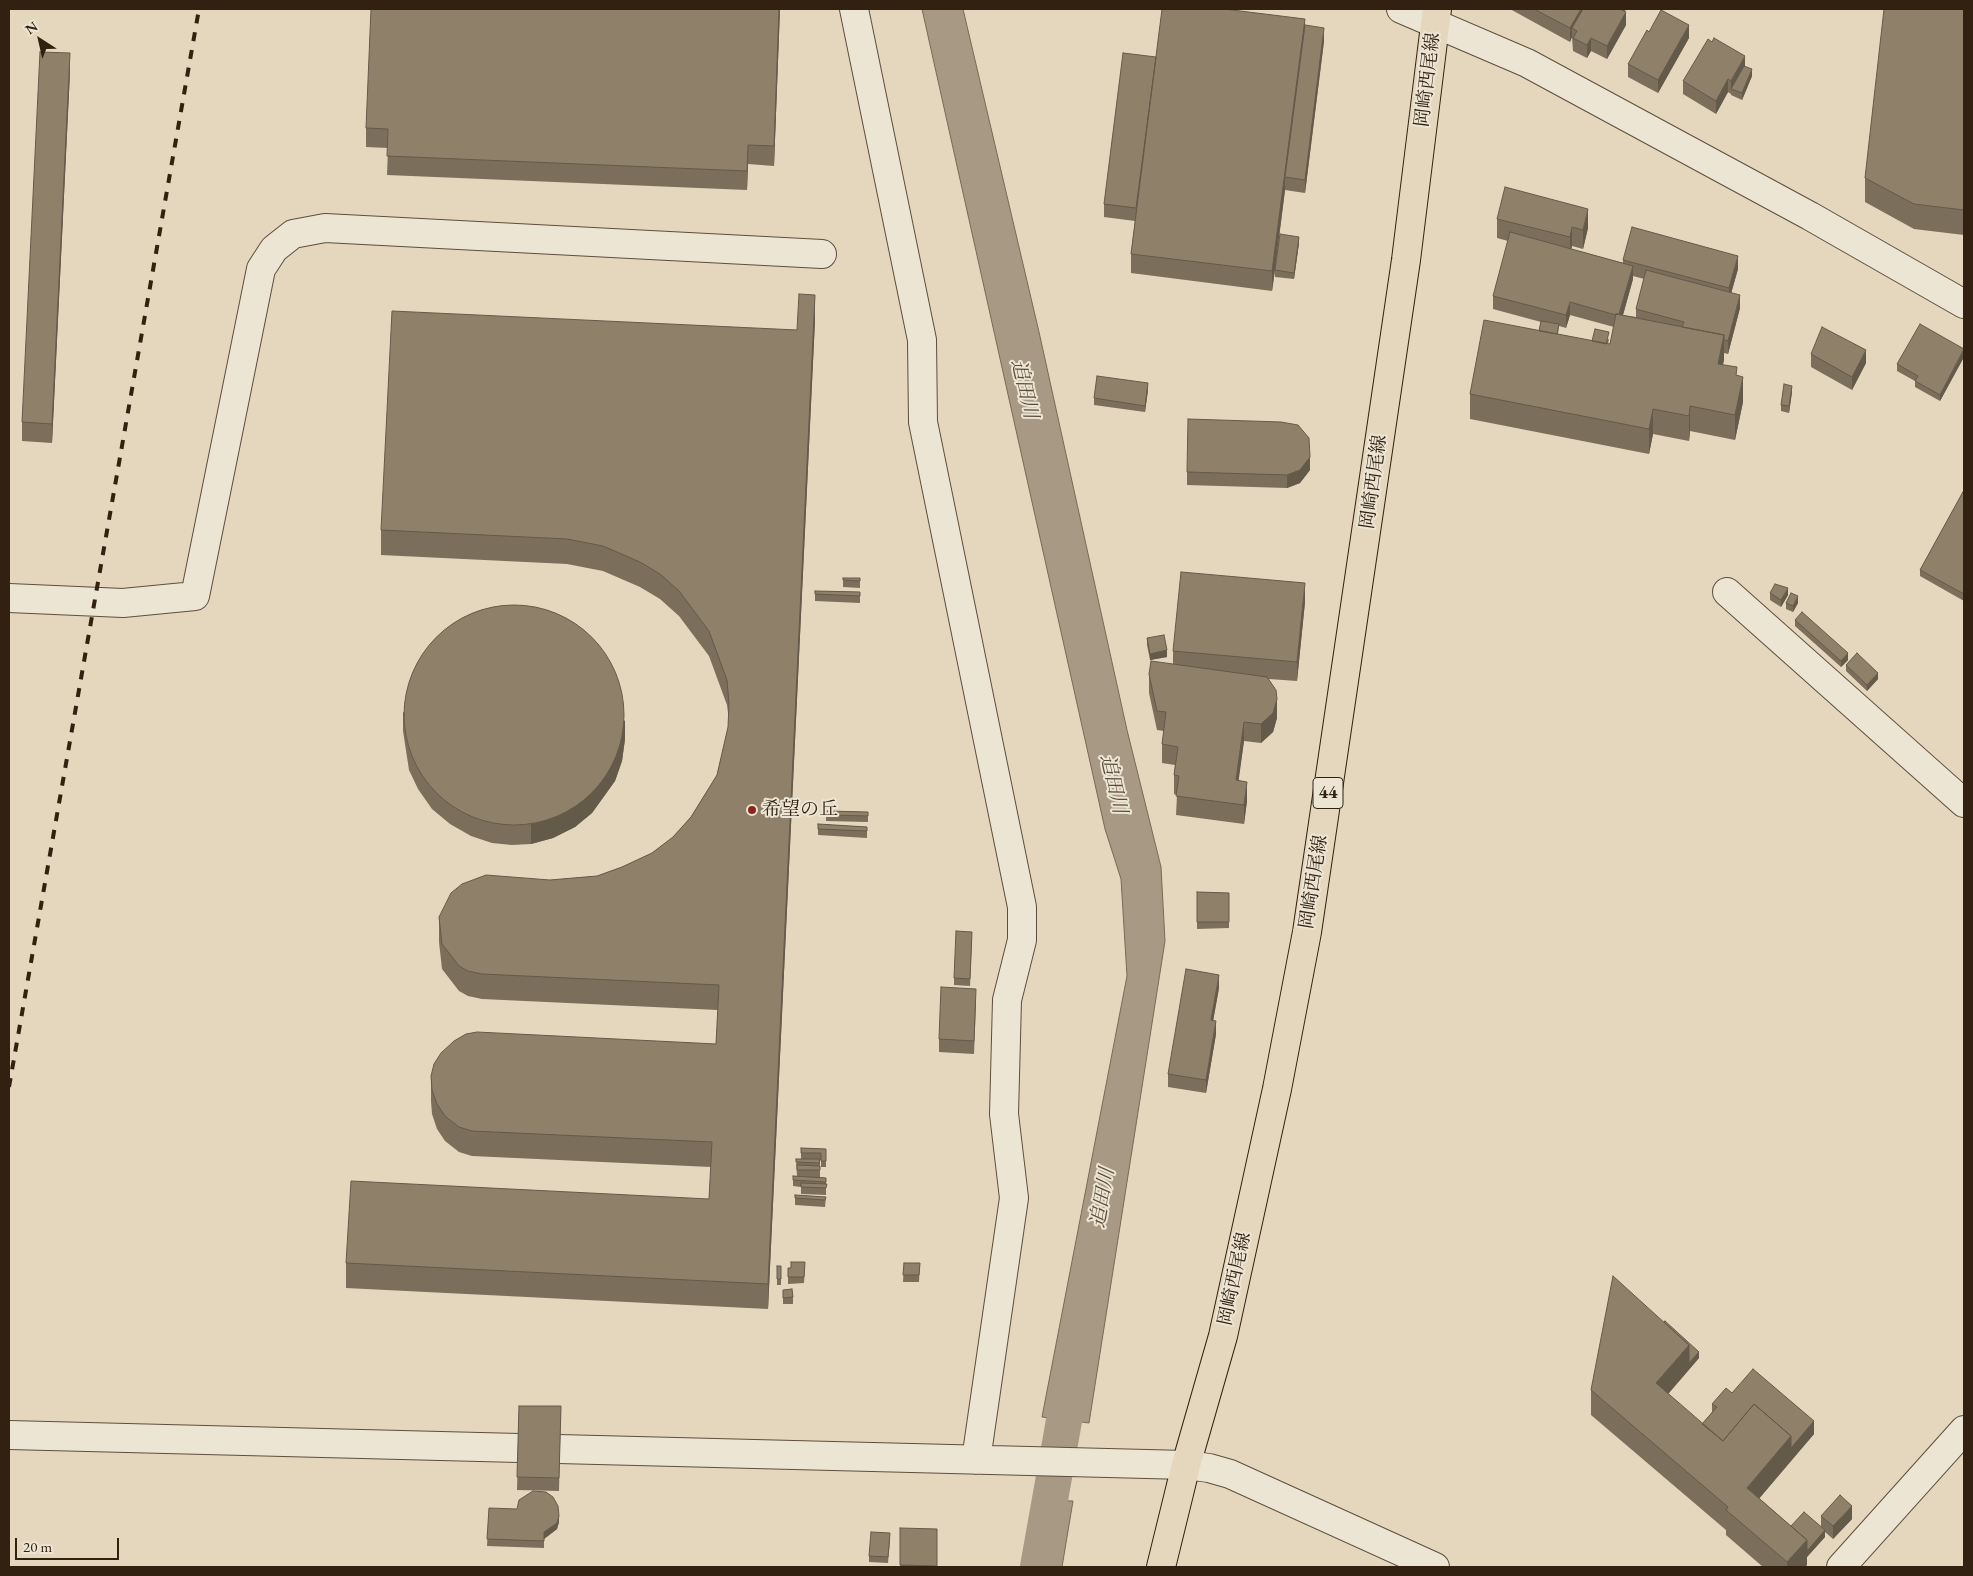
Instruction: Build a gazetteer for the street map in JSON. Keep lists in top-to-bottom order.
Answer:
{
  "streets": {
    "main road": ["岡崎西尾線", "44"]
  },
  "water": ["追田川"],
  "places": ["希望の丘"],
  "scale_bar": "20 m",
  "north": "top left"
}
